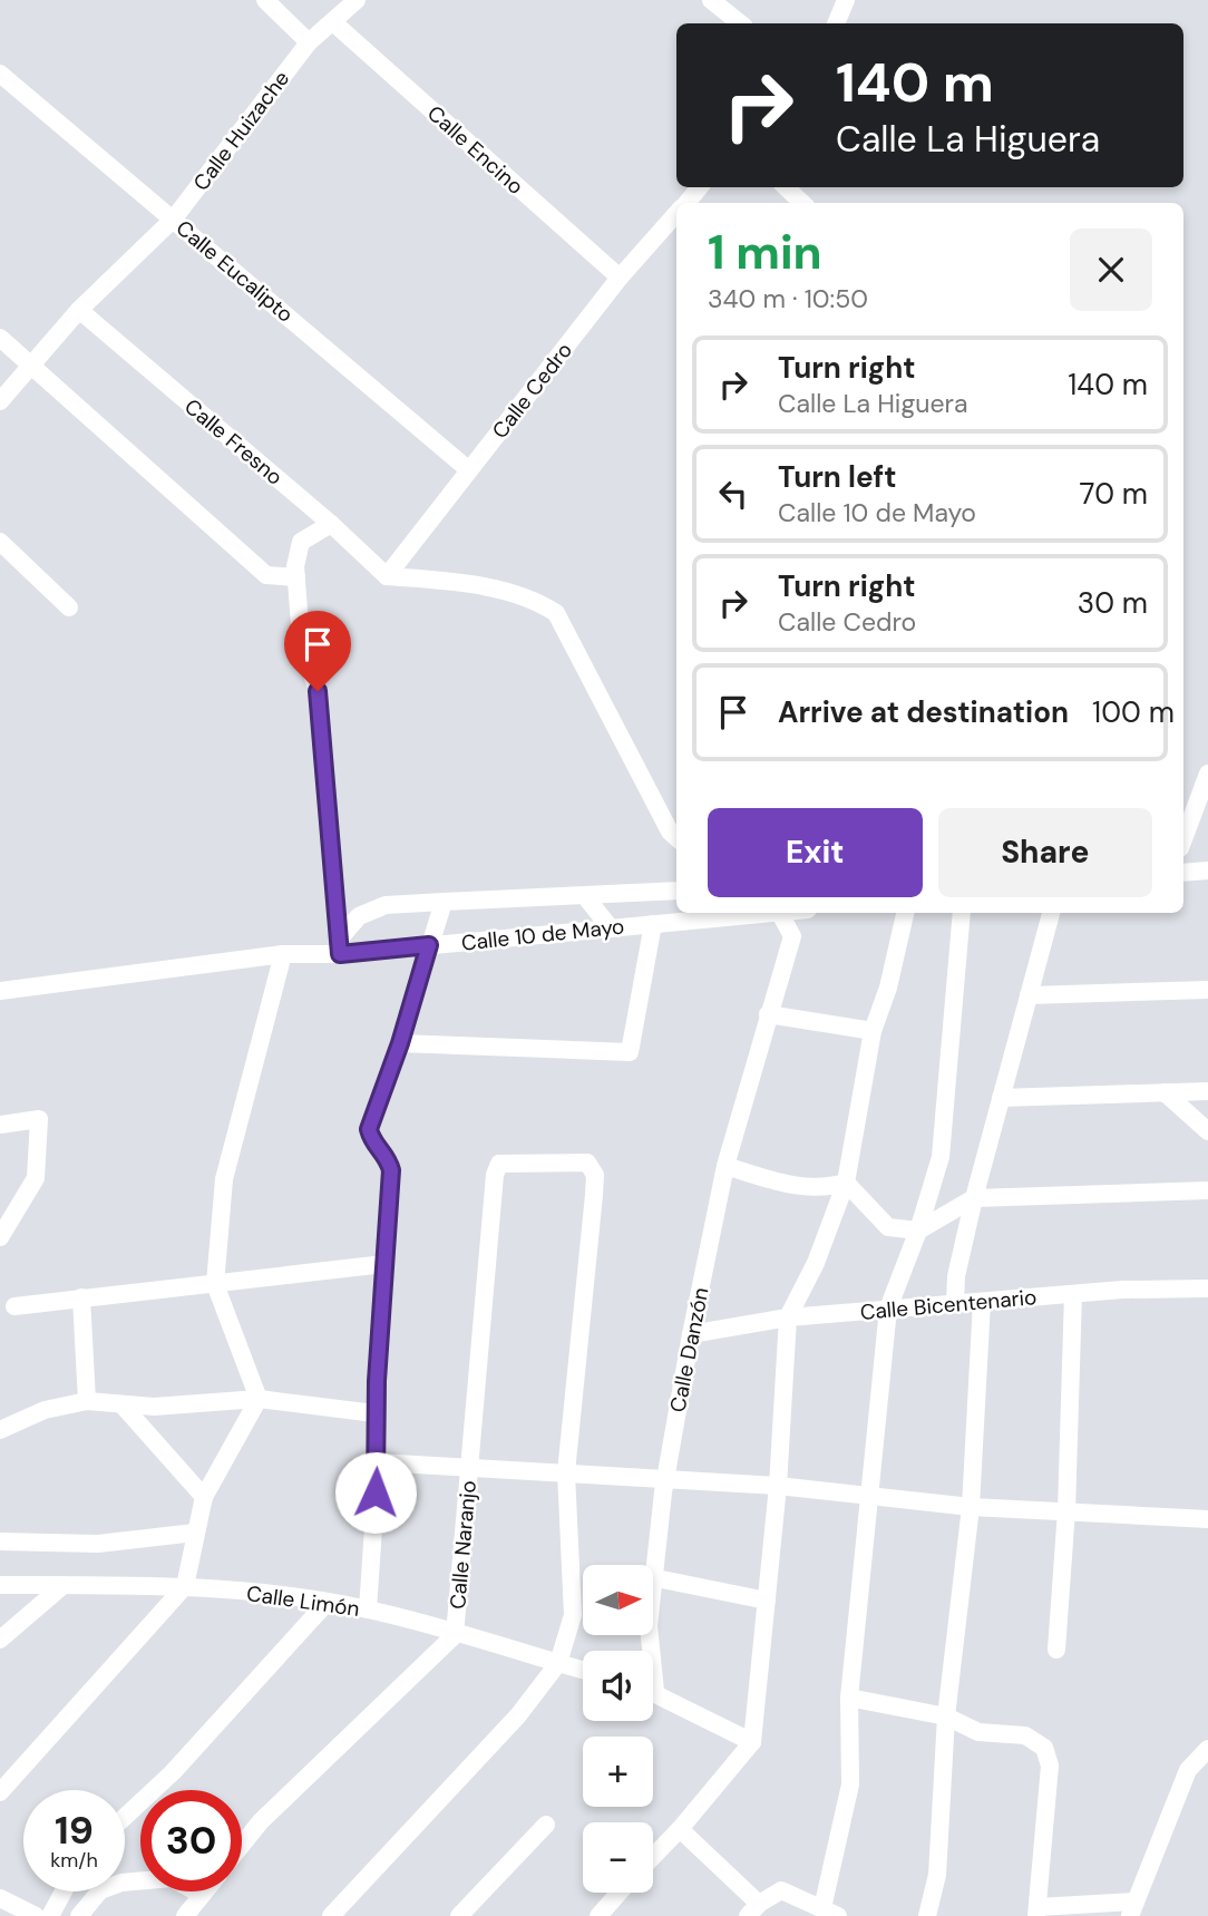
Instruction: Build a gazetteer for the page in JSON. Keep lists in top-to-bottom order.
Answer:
{
  "streets": {
    "street": [
      "Calle Huizache",
      "Calle Encino",
      "Calle Eucalipto",
      "Calle Cedro",
      "Calle Fresno",
      "Calle 10 de Mayo",
      "Calle Bicentenario",
      "Calle Danzón",
      "Calle Naranjo",
      "Calle Limón"
    ]
  },
  "crossings": [
    ["Calle Huizache", "Calle Encino"],
    ["Calle Huizache", "Calle Eucalipto"],
    ["Calle Huizache", "Calle Fresno"],
    ["Calle Encino", "Calle Cedro"],
    ["Calle Eucalipto", "Calle Cedro"],
    ["Calle Cedro", "Calle Fresno"],
    ["Calle Bicentenario", "Calle Danzón"],
    ["Calle Naranjo", "Calle Limón"]
  ],
  "north": "right",
  "page": {
    "turn": ["140 m", "Calle La Higuera"],
    "heading": ["1 min", "340 m · 10:50"],
    "list": [
      {
        "name": "Turn right",
        "note": "Calle La Higuera",
        "value": "140 m"
      },
      {
        "name": "Turn left",
        "note": "Calle 10 de Mayo",
        "value": "70 m"
      },
      {
        "name": "Turn right",
        "note": "Calle Cedro",
        "value": "30 m"
      },
      {
        "name": "Arrive at destination",
        "value": "100 m"
      }
    ],
    "buttons": ["Exit", "Share"],
    "map_buttons": ["+", "−"],
    "speed": "19 km/h",
    "limit": "30"
  }
}
